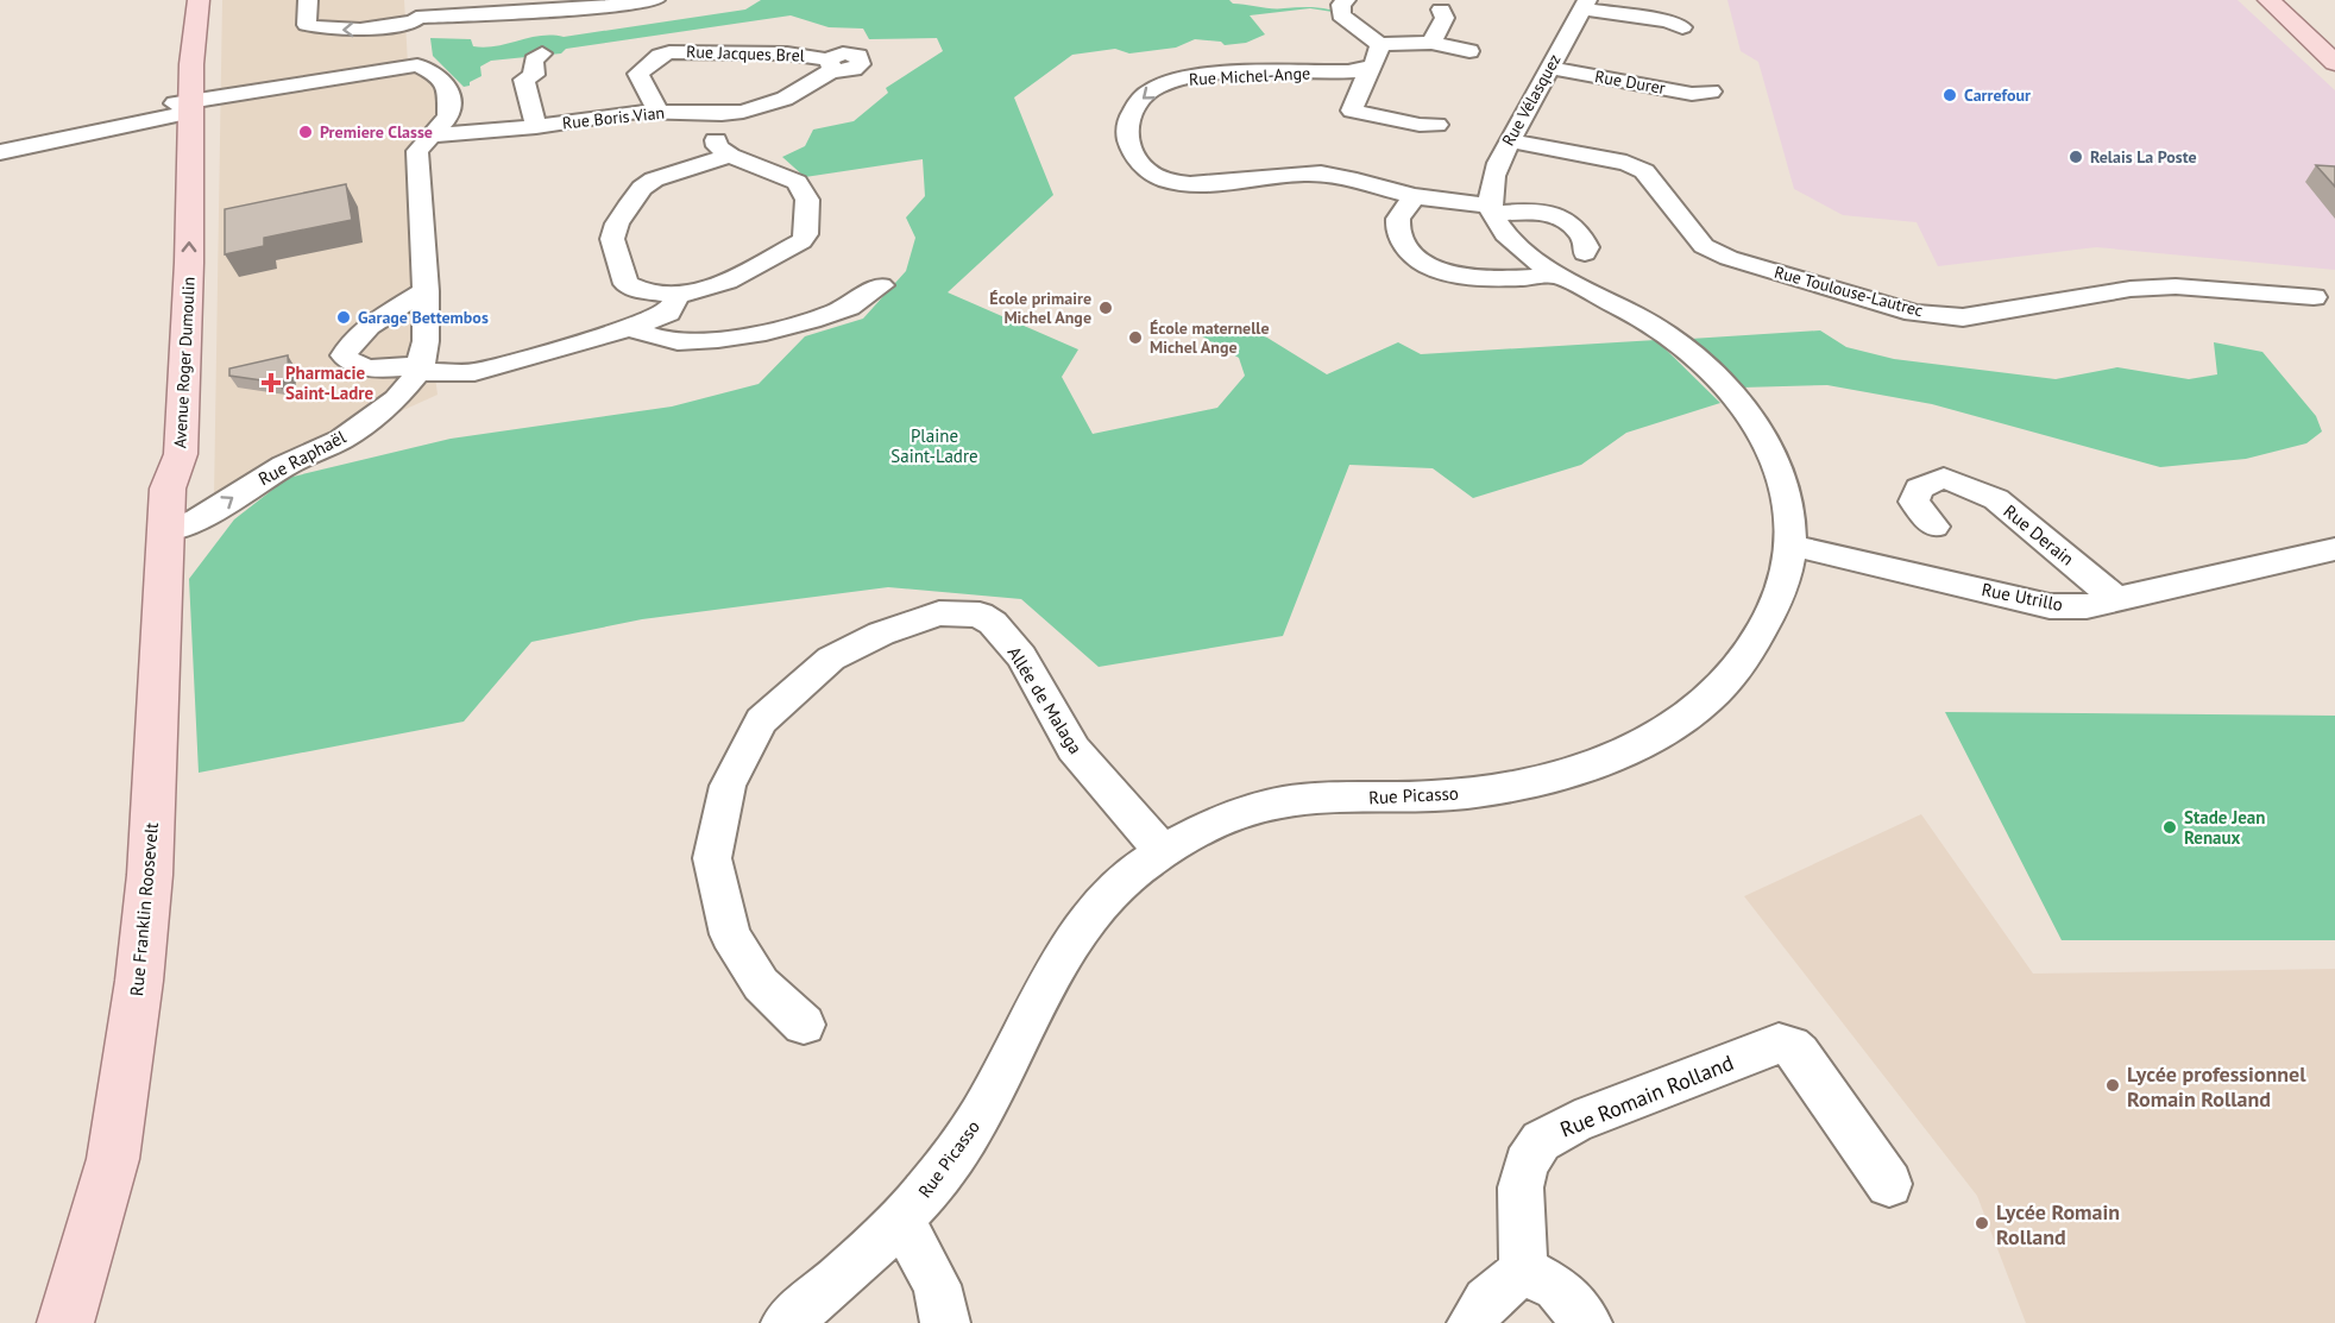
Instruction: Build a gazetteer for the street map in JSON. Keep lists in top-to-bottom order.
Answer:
{
  "streets": {
    "main road": ["Avenue Roger Dumoulin", "Rue Franklin Roosevelt"],
    "street": [
      "Rue Jacques Brel",
      "Rue Michel-Ange",
      "Rue Durer",
      "Rue Vélasquez",
      "Rue Boris Vian",
      "Rue Toulouse-Lautrec",
      "Rue Raphaël",
      "Rue Derain",
      "Rue Utrillo",
      "Allée de Malaga",
      "Rue Picasso",
      "Rue Romain Rolland"
    ]
  },
  "crossings": [
    ["Rue Jacques Brel", "Rue Boris Vian"],
    ["Rue Michel-Ange", "Rue Vélasquez"],
    ["Rue Michel-Ange", "Rue Picasso"],
    ["Rue Durer", "Rue Vélasquez"],
    ["Rue Vélasquez", "Rue Toulouse-Lautrec"],
    ["Rue Vélasquez", "Rue Picasso"],
    ["Avenue Roger Dumoulin", "Rue Raphaël"],
    ["Avenue Roger Dumoulin", "Rue Franklin Roosevelt"],
    ["Rue Raphaël", "Rue Franklin Roosevelt"],
    ["Rue Derain", "Rue Utrillo"],
    ["Rue Utrillo", "Rue Picasso"],
    ["Allée de Malaga", "Rue Picasso"]
  ],
  "one_way": ["Rue Raphaël"],
  "parks": ["Plaine Saint-Ladre"],
  "places": {
    "other": [
      "Carrefour",
      "Premiere Classe",
      "Relais La Poste",
      "École primaire Michel Ange",
      "Garage Bettembos",
      "École maternelle Michel Ange",
      "Stade Jean Renaux",
      "Lycée professionnel Romain Rolland",
      "Lycée Romain Rolland"
    ],
    "health": ["Pharmacie Saint-Ladre"]
  }
}
